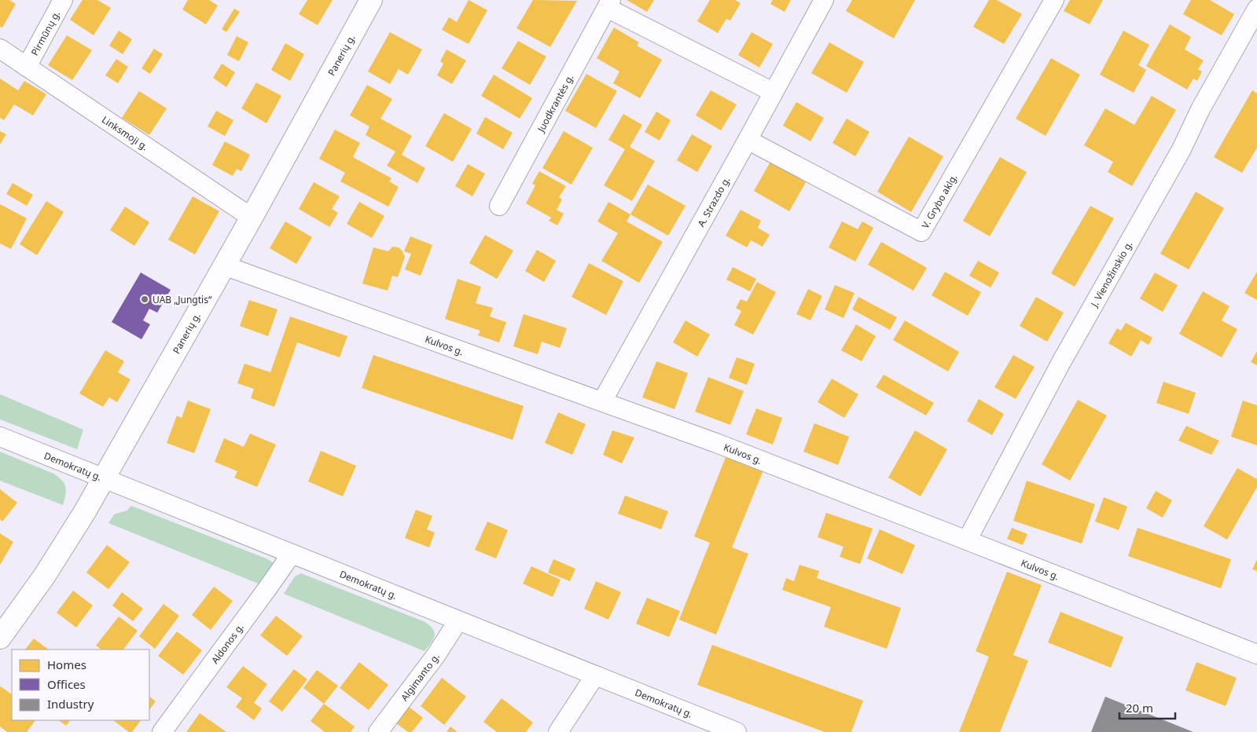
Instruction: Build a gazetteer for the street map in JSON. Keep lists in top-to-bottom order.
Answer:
{
  "streets": {
    "main road": ["Panerių g."],
    "street": [
      "Pirmūnų g.",
      "Juodkrantės g.",
      "Linksmoji g.",
      "A. Strazdo g.",
      "V. Grybo aklg.",
      "J. Vienožinskio g.",
      "Kulvos g.",
      "Demokratų g.",
      "Aldonos g.",
      "Algimanto g."
    ]
  },
  "crossings": [
    ["Pirmūnų g.", "Linksmoji g."],
    ["Panerių g.", "Linksmoji g."],
    ["Panerių g.", "Kulvos g."],
    ["Panerių g.", "Demokratų g."],
    ["A. Strazdo g.", "V. Grybo aklg."],
    ["A. Strazdo g.", "Kulvos g."],
    ["J. Vienožinskio g.", "Kulvos g."],
    ["Demokratų g.", "Aldonos g."],
    ["Demokratų g.", "Algimanto g."]
  ],
  "places": ["UAB „Jungtis“"],
  "legend": ["Homes", "Offices", "Industry"],
  "scale_bar": "20 m"
}
